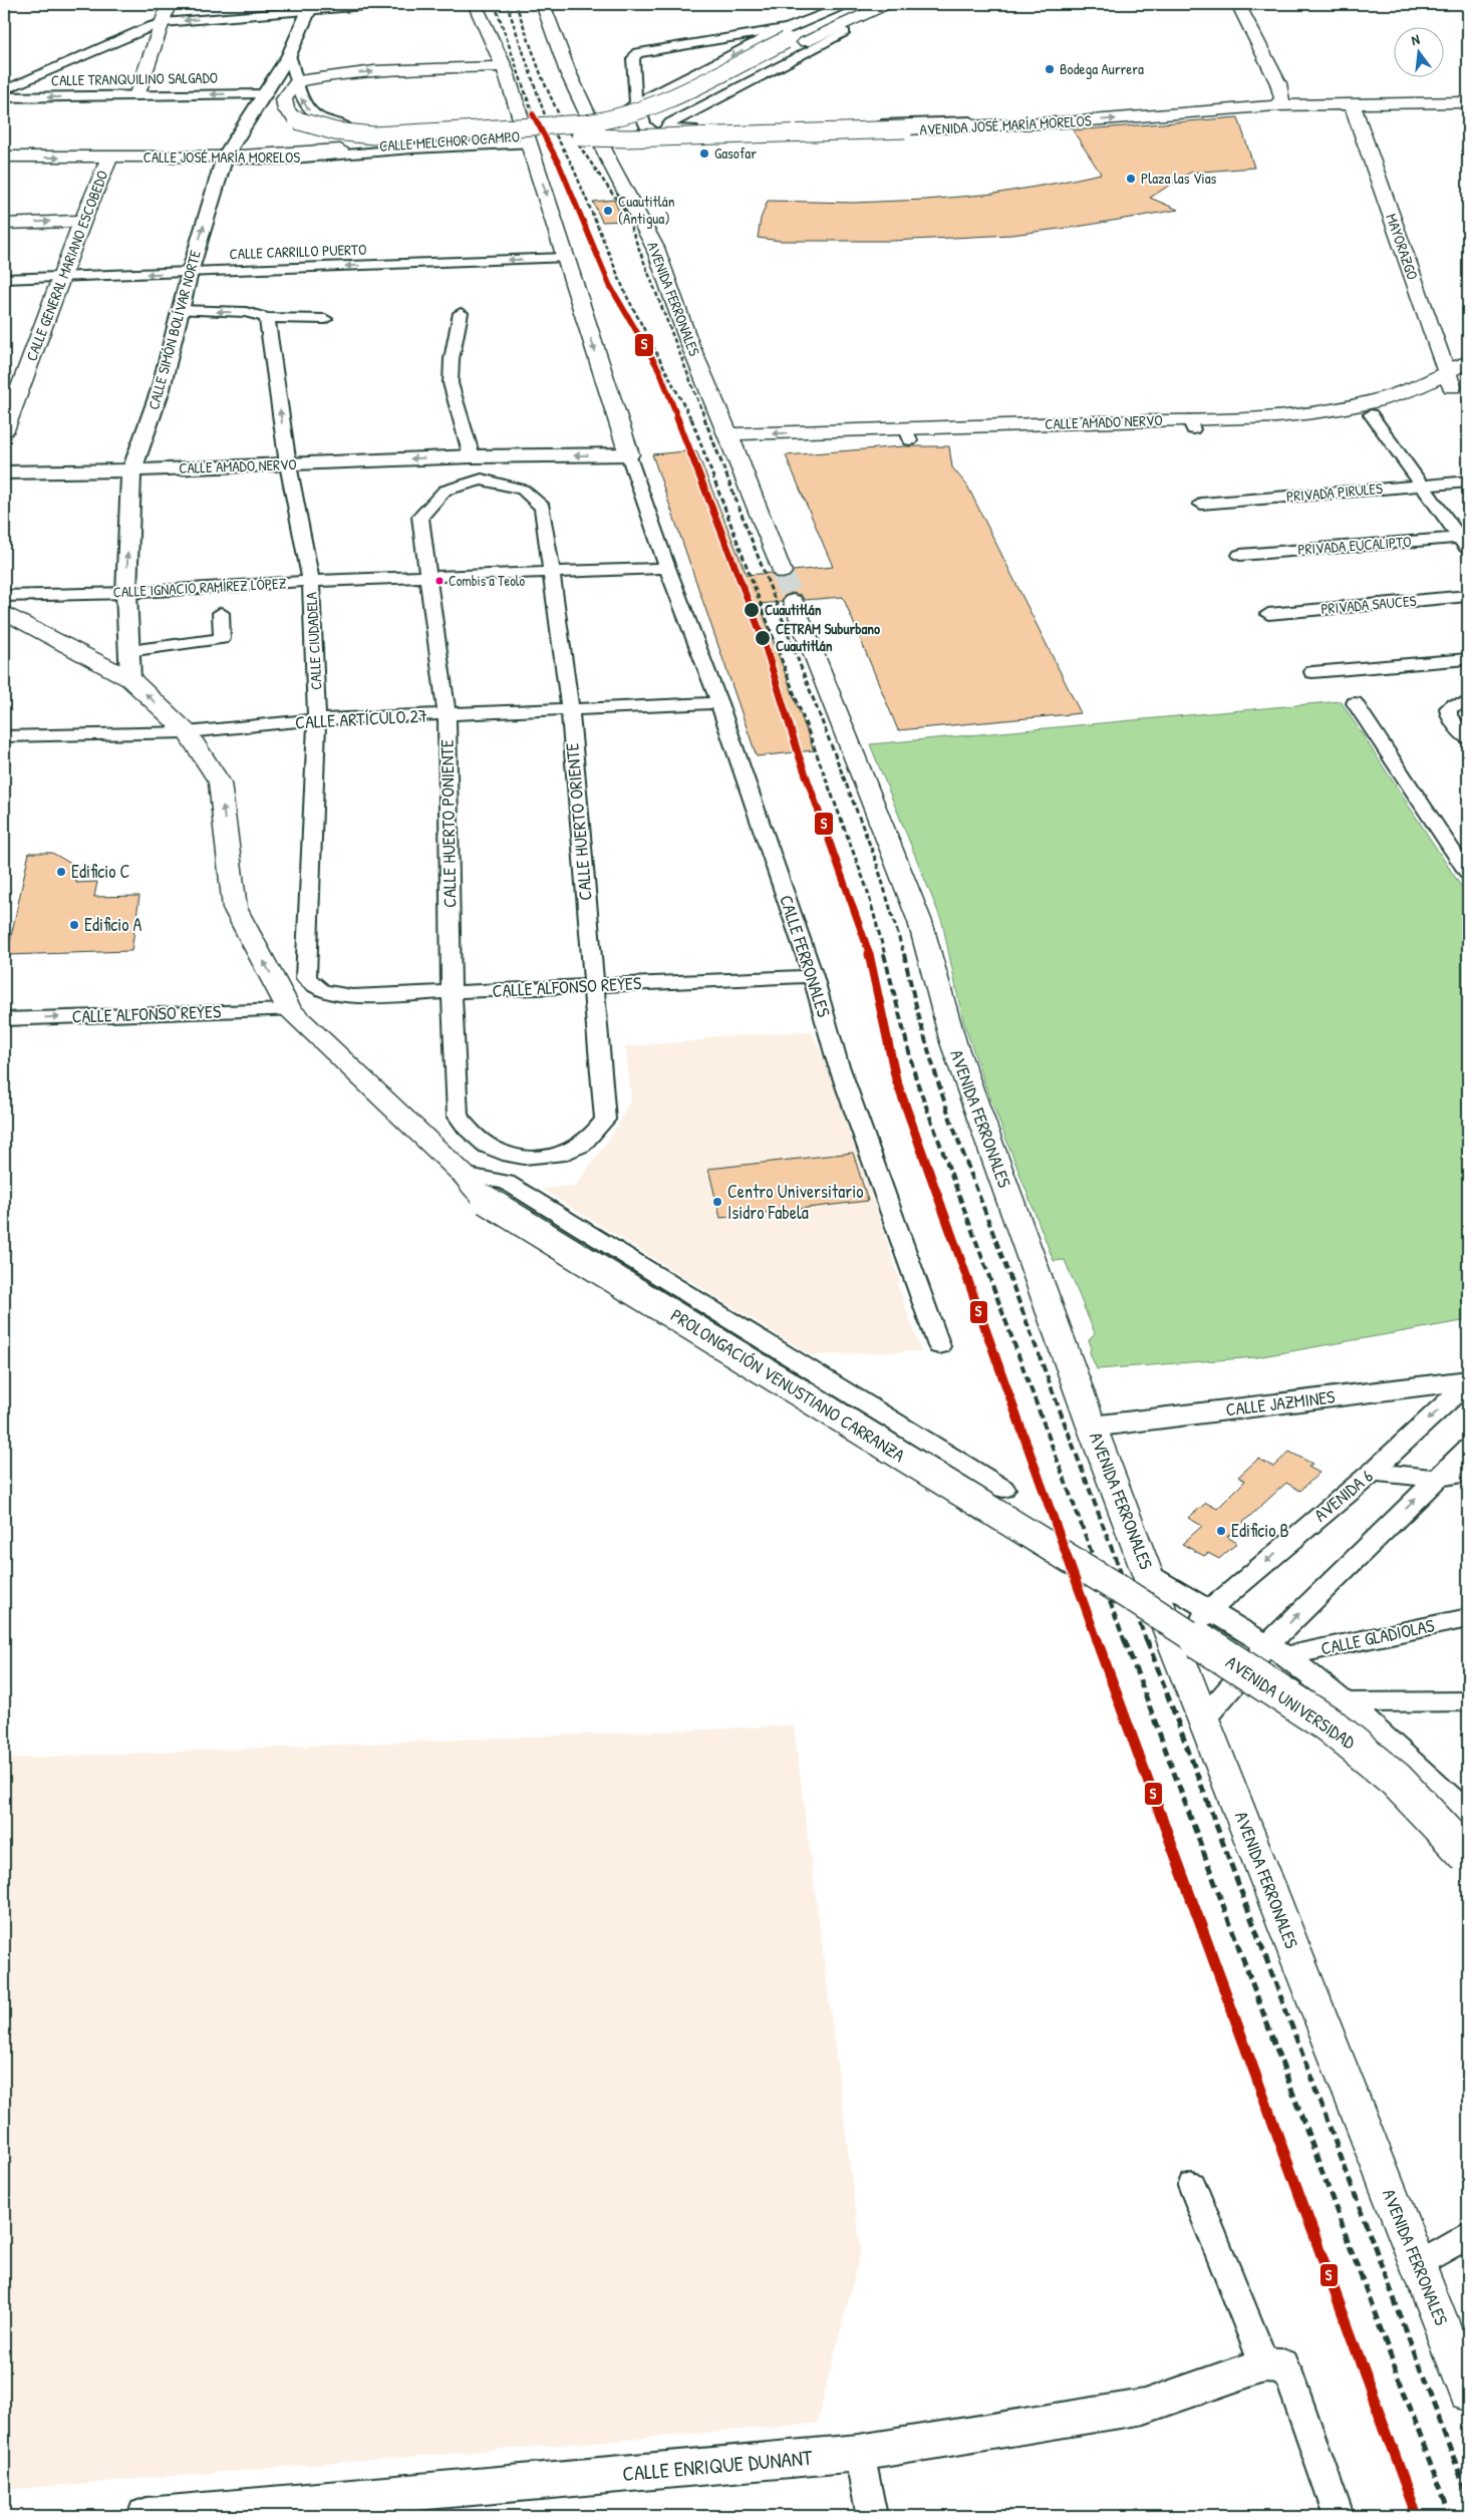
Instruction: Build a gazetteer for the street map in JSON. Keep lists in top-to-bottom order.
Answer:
{
  "streets": {
    "main road": [
      "AVENIDA JOSÉ MARÍA MORELOS",
      "CALLE MELCHOR OCAMPO",
      "CALLE JOSÉ MARÍA MORELOS",
      "MAYORAZGO",
      "CALLE GENERAL MARIANO ESCOBEDO",
      "AVENIDA FERRONALES",
      "CALLE AMADO NERVO",
      "PROLONGACIÓN VENUSTIANO CARRANZA",
      "AVENIDA UNIVERSIDAD"
    ],
    "street": [
      "CALLE TRANQUILINO SALGADO",
      "CALLE CARRILLO PUERTO",
      "CALLE SIMÓN BOLÍVAR NORTE",
      "PRIVADA PIRULES",
      "PRIVADA EUCALIPTO",
      "CALLE IGNACIO RAMÍREZ LÓPEZ",
      "PRIVADA SAUCES",
      "CALLE CIUDADELA",
      "CALLE ARTÍCULO 27",
      "CALLE HUERTO ORIENTE",
      "CALLE HUERTO PONIENTE",
      "CALLE FERRONALES",
      "CALLE ALFONSO REYES",
      "CALLE JAZMINES",
      "AVENIDA 6",
      "CALLE GLADIOLAS",
      "CALLE ENRIQUE DUNANT"
    ]
  },
  "crossings": [
    ["CALLE TRANQUILINO SALGADO", "CALLE SIMÓN BOLÍVAR NORTE"],
    ["AVENIDA JOSÉ MARÍA MORELOS", "CALLE MELCHOR OCAMPO"],
    ["AVENIDA JOSÉ MARÍA MORELOS", "CALLE JOSÉ MARÍA MORELOS"],
    ["AVENIDA JOSÉ MARÍA MORELOS", "MAYORAZGO"],
    ["CALLE MELCHOR OCAMPO", "CALLE JOSÉ MARÍA MORELOS"],
    ["CALLE MELCHOR OCAMPO", "AVENIDA FERRONALES"],
    ["CALLE MELCHOR OCAMPO", "CALLE SIMÓN BOLÍVAR NORTE"],
    ["CALLE JOSÉ MARÍA MORELOS", "CALLE GENERAL MARIANO ESCOBEDO"],
    ["CALLE JOSÉ MARÍA MORELOS", "CALLE SIMÓN BOLÍVAR NORTE"],
    ["MAYORAZGO", "CALLE AMADO NERVO"],
    ["CALLE CARRILLO PUERTO", "CALLE GENERAL MARIANO ESCOBEDO"],
    ["CALLE CARRILLO PUERTO", "CALLE SIMÓN BOLÍVAR NORTE"],
    ["AVENIDA FERRONALES", "CALLE AMADO NERVO"],
    ["AVENIDA FERRONALES", "CALLE JAZMINES"],
    ["AVENIDA FERRONALES", "AVENIDA 6"],
    ["AVENIDA FERRONALES", "AVENIDA UNIVERSIDAD"],
    ["CALLE SIMÓN BOLÍVAR NORTE", "CALLE AMADO NERVO"],
    ["CALLE SIMÓN BOLÍVAR NORTE", "CALLE IGNACIO RAMÍREZ LÓPEZ"],
    ["CALLE SIMÓN BOLÍVAR NORTE", "PROLONGACIÓN VENUSTIANO CARRANZA"],
    ["CALLE AMADO NERVO", "CALLE CIUDADELA"],
    ["CALLE IGNACIO RAMÍREZ LÓPEZ", "CALLE CIUDADELA"],
    ["CALLE IGNACIO RAMÍREZ LÓPEZ", "CALLE HUERTO ORIENTE"],
    ["CALLE IGNACIO RAMÍREZ LÓPEZ", "CALLE HUERTO PONIENTE"],
    ["CALLE IGNACIO RAMÍREZ LÓPEZ", "CALLE FERRONALES"],
    ["CALLE CIUDADELA", "CALLE ARTÍCULO 27"],
    ["CALLE CIUDADELA", "CALLE ALFONSO REYES"],
    ["CALLE ARTÍCULO 27", "CALLE HUERTO ORIENTE"],
    ["CALLE ARTÍCULO 27", "CALLE HUERTO PONIENTE"],
    ["CALLE ARTÍCULO 27", "CALLE FERRONALES"],
    ["CALLE ARTÍCULO 27", "PROLONGACIÓN VENUSTIANO CARRANZA"],
    ["CALLE HUERTO ORIENTE", "CALLE HUERTO PONIENTE"],
    ["CALLE HUERTO ORIENTE", "CALLE ALFONSO REYES"],
    ["CALLE HUERTO PONIENTE", "CALLE ALFONSO REYES"],
    ["CALLE FERRONALES", "CALLE ALFONSO REYES"],
    ["CALLE ALFONSO REYES", "PROLONGACIÓN VENUSTIANO CARRANZA"],
    ["PROLONGACIÓN VENUSTIANO CARRANZA", "AVENIDA UNIVERSIDAD"],
    ["CALLE JAZMINES", "AVENIDA 6"],
    ["AVENIDA 6", "AVENIDA UNIVERSIDAD"],
    ["CALLE GLADIOLAS", "AVENIDA UNIVERSIDAD"]
  ],
  "one_way": ["AVENIDA JOSÉ MARÍA MORELOS", "CALLE CARRILLO PUERTO", "CALLE ALFONSO REYES"],
  "places": [
    "Bodega Aurrera",
    "Gasofar",
    "Plaza las Vias",
    "Cuautitlán (Antigua)",
    "Combis a Teolo",
    "Cuautitlán",
    "CETRAM Suburbano Cuautitlán",
    "Edificio C",
    "Edificio A",
    "Centro Universitario Isidro Fabela",
    "Edificio B"
  ],
  "lines": ["transit line S"],
  "north": "top"
}
